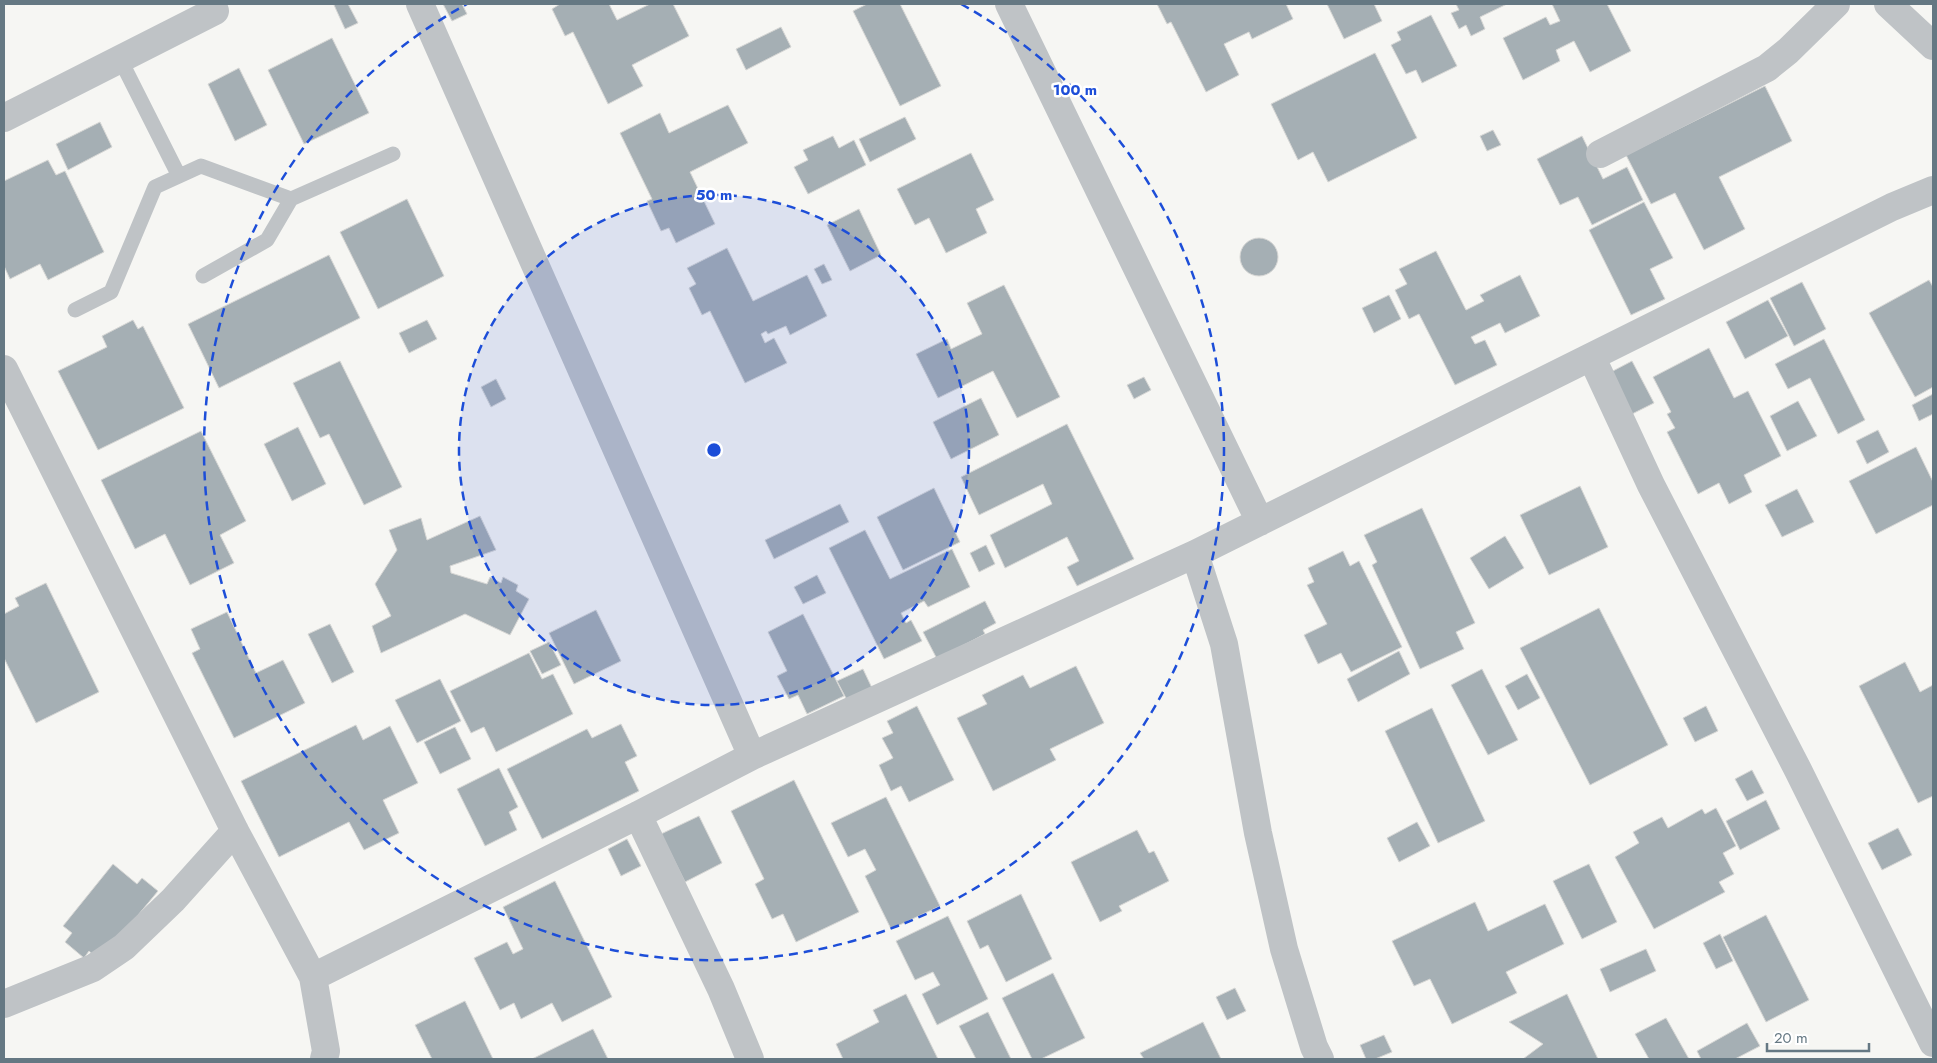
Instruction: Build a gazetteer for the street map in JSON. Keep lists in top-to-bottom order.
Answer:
{
  "scale_bar": "20 m",
  "rings": ["100 m", "50 m"]
}
